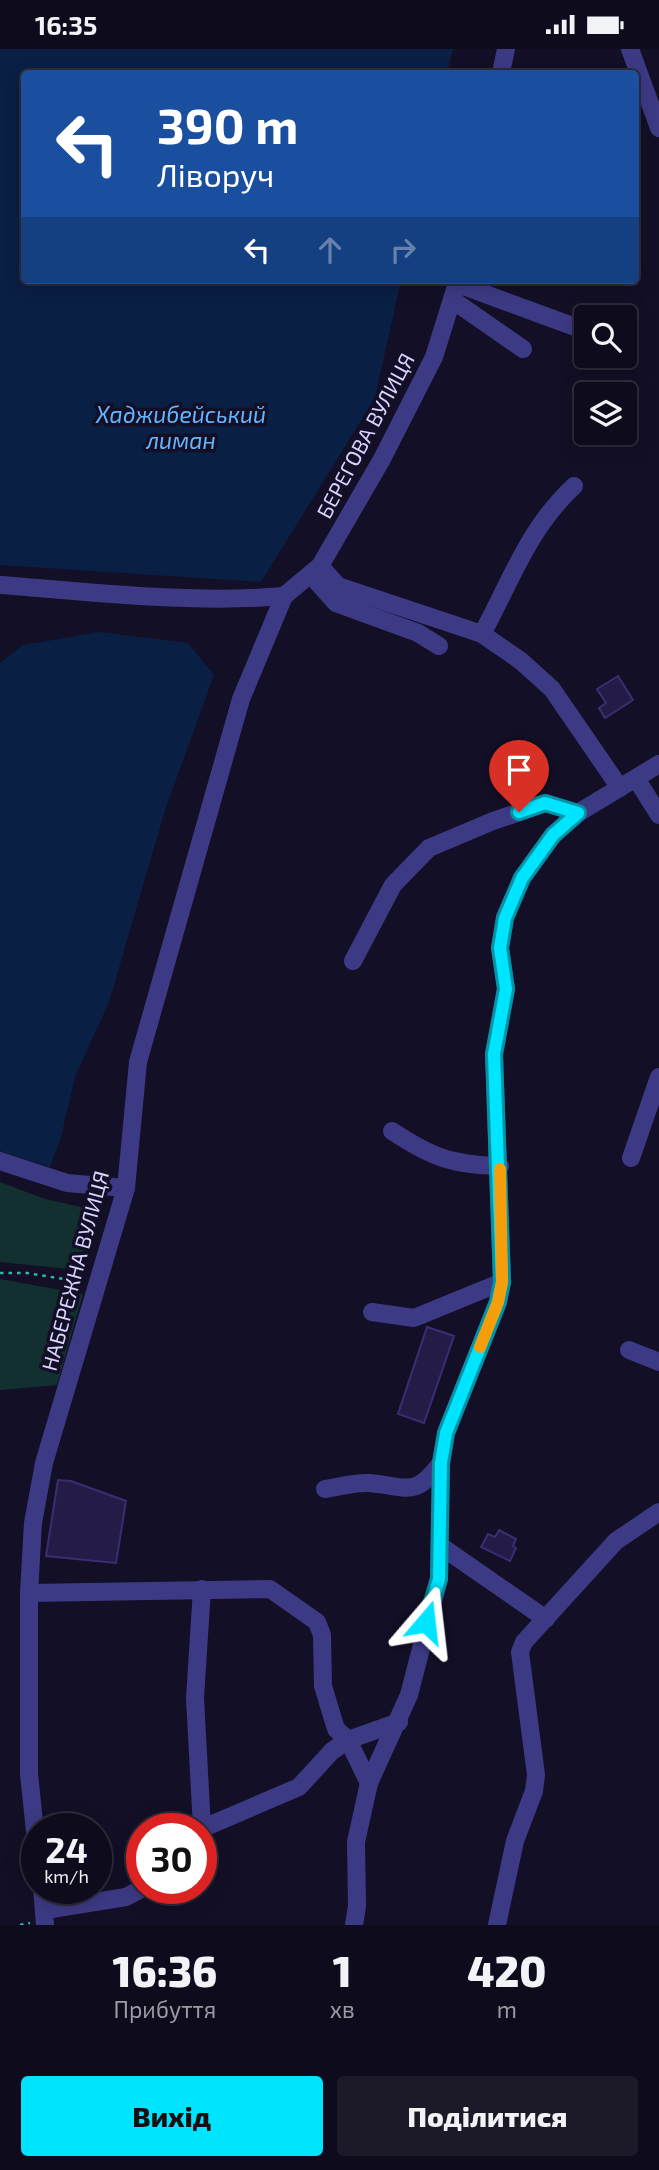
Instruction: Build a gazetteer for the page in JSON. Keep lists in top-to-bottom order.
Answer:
{
  "streets": {
    "street": ["БЕРЕГОВА ВУЛИЦЯ", "НАБЕРЕЖНА ВУЛИЦЯ"]
  },
  "crossings": [
    ["БЕРЕГОВА ВУЛИЦЯ", "НАБЕРЕЖНА ВУЛИЦЯ"]
  ],
  "water": ["Хаджибейський лиман"],
  "page": {
    "status": "16:35",
    "turn": ["390 m", "Ліворуч"],
    "speed": "24 km/h",
    "limit": "30",
    "eta": [
      "16:36",
      "Прибуття",
      "1",
      "хв",
      "420",
      "m"
    ],
    "buttons": ["Вихід", "Поділитися"]
  }
}
